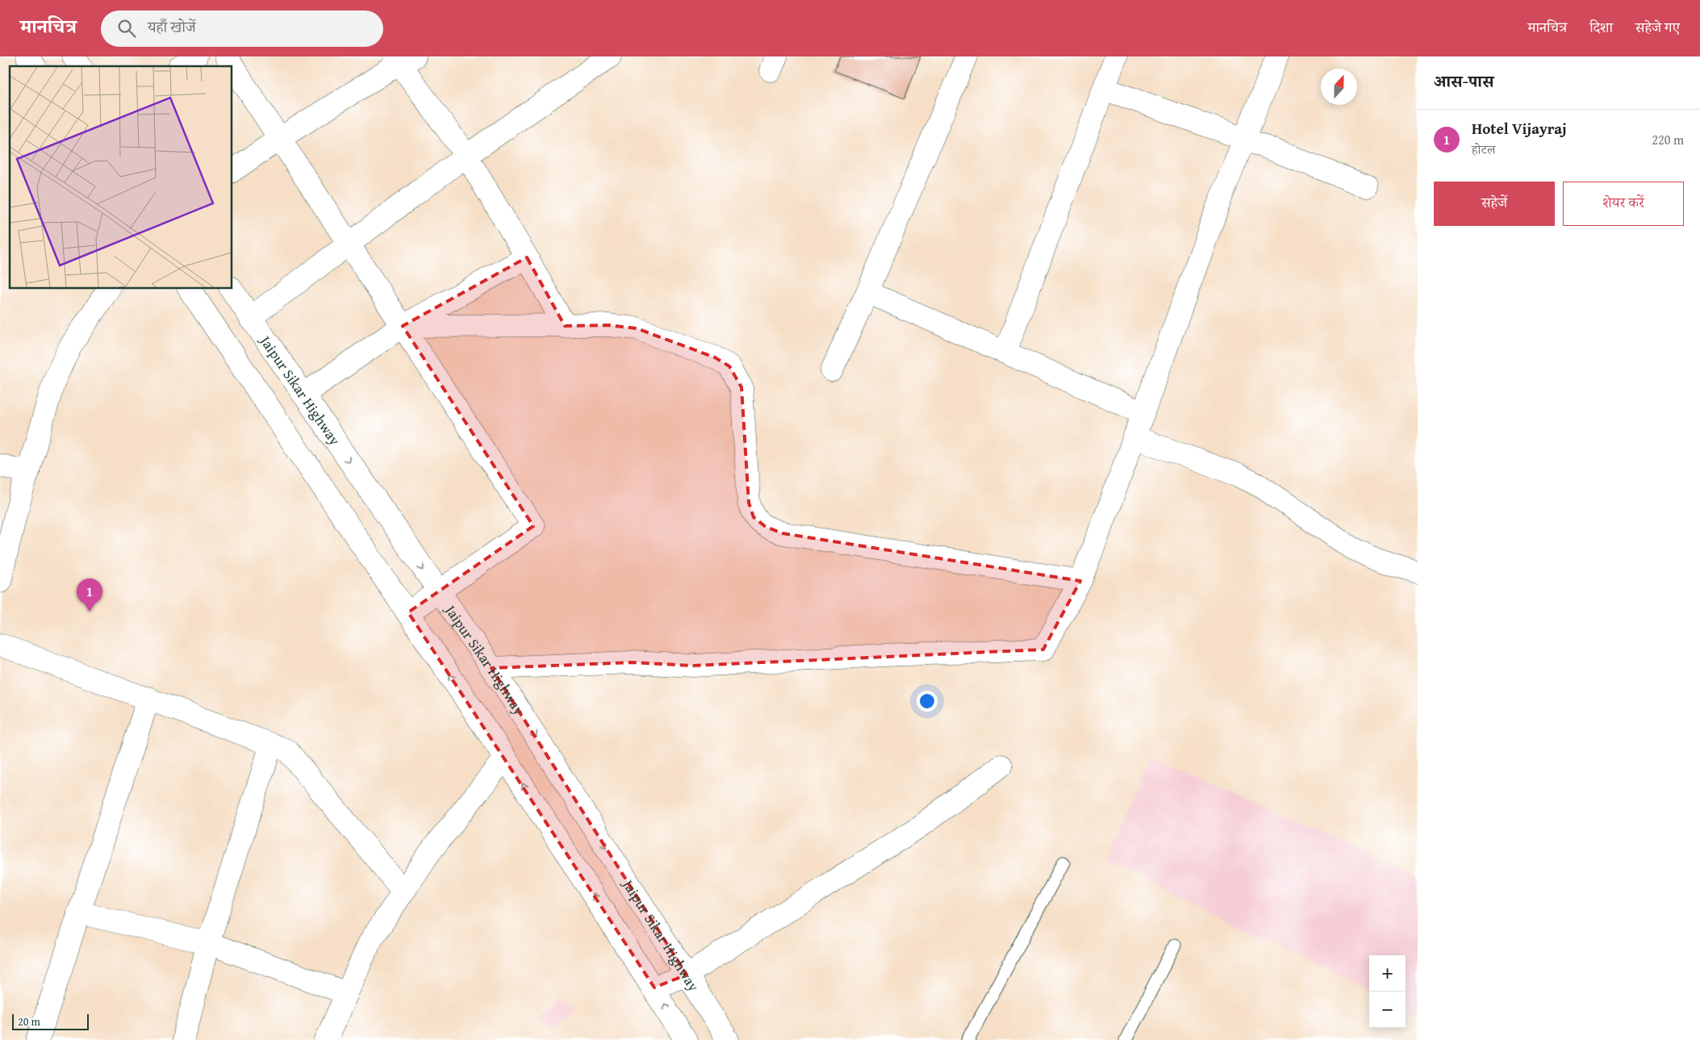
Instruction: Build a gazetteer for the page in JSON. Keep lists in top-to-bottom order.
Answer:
{
  "streets": {
    "street": ["Jaipur Sikar Highway"]
  },
  "scale_bar": "20 m",
  "north": "top",
  "page": {
    "header": "मानचित्र",
    "search": "यहाँ खोजें",
    "nav": ["मानचित्र", "दिशा", "सहेजे गए"],
    "heading": "आस-पास",
    "list": [
      {
        "mark": "1",
        "name": "Hotel Vijayraj",
        "note": "होटल",
        "value": "220 m"
      }
    ],
    "buttons": ["सहेजें", "शेयर करें"],
    "pins": "1",
    "map_buttons": ["+", "−"],
    "scale": "20 m"
  }
}
